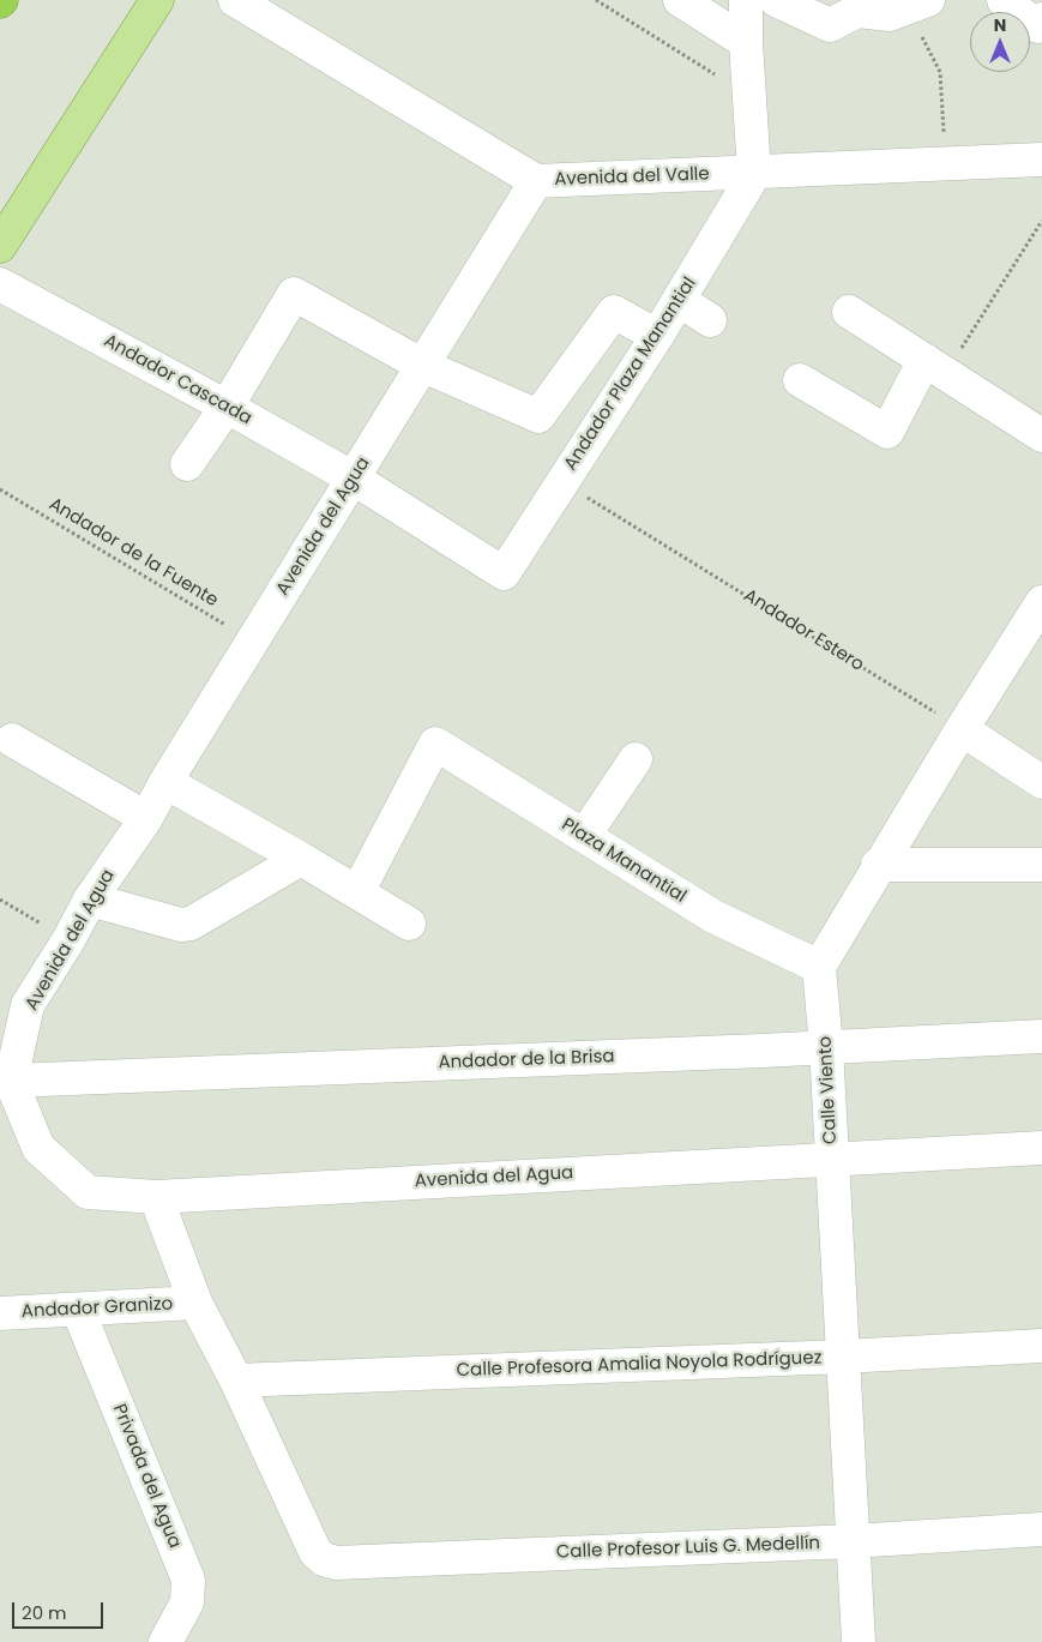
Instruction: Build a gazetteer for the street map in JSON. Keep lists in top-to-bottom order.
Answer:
{
  "streets": {
    "street": [
      "Avenida del Valle",
      "Andador Plaza Manantial",
      "Andador Cascada",
      "Avenida del Agua",
      "Plaza Manantial",
      "Andador de la Brisa",
      "Calle Viento",
      "Andador Granizo",
      "Calle Profesora Amalia Noyola Rodríguez",
      "Privada del Agua",
      "Calle Profesor Luis G. Medellín"
    ],
    "path": ["Andador de la Fuente", "Andador Estero"]
  },
  "crossings": [
    ["Avenida del Valle", "Andador Plaza Manantial"],
    ["Avenida del Valle", "Avenida del Agua"],
    ["Andador Plaza Manantial", "Andador Cascada"],
    ["Andador Plaza Manantial", "Andador Estero"],
    ["Andador Cascada", "Avenida del Agua"],
    ["Avenida del Agua", "Andador de la Fuente"],
    ["Avenida del Agua", "Andador de la Brisa"],
    ["Avenida del Agua", "Calle Viento"],
    ["Plaza Manantial", "Calle Viento"],
    ["Andador de la Brisa", "Calle Viento"],
    ["Calle Viento", "Calle Profesora Amalia Noyola Rodríguez"],
    ["Calle Viento", "Calle Profesor Luis G. Medellín"],
    ["Andador Granizo", "Privada del Agua"],
    ["Calle Profesora Amalia Noyola Rodríguez", "Calle Profesor Luis G. Medellín"]
  ],
  "scale_bar": "20 m",
  "north": "top"
}
